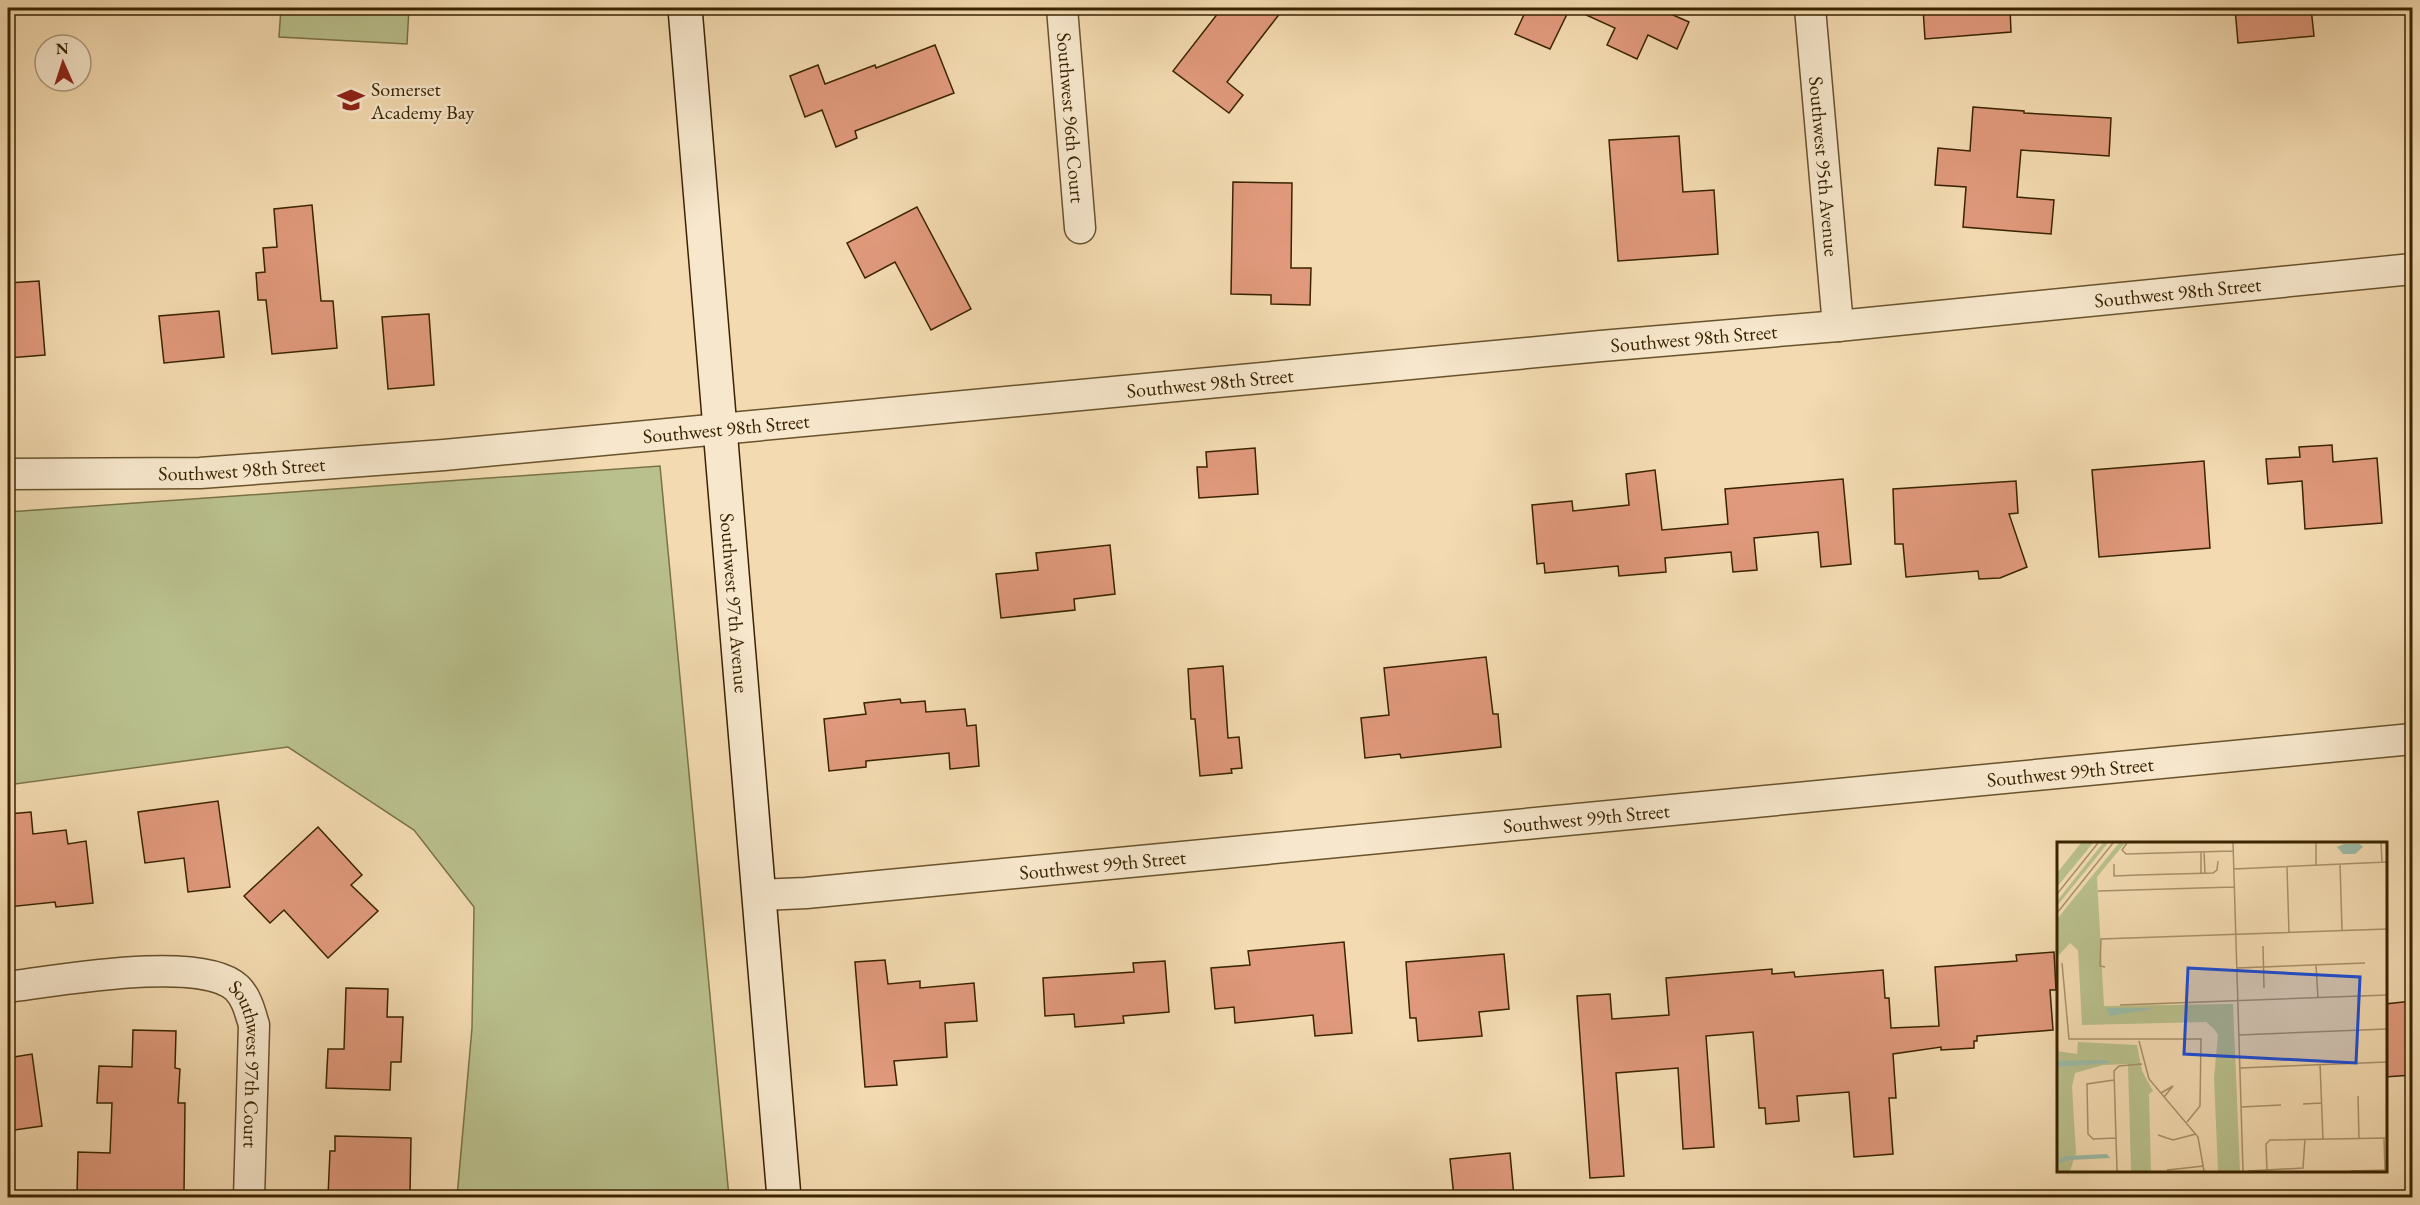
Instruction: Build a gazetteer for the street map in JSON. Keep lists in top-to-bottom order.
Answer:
{
  "streets": {
    "street": [
      "Southwest 96th Court",
      "Southwest 95th Avenue",
      "Southwest 98th Street",
      "Southwest 97th Avenue",
      "Southwest 99th Street",
      "Southwest 97th Court"
    ]
  },
  "crossings": [
    ["Southwest 95th Avenue", "Southwest 98th Street"],
    ["Southwest 98th Street", "Southwest 97th Avenue"],
    ["Southwest 97th Avenue", "Southwest 99th Street"]
  ],
  "places": {
    "school or university": ["Somerset Academy Bay"]
  },
  "north": "top"
}
